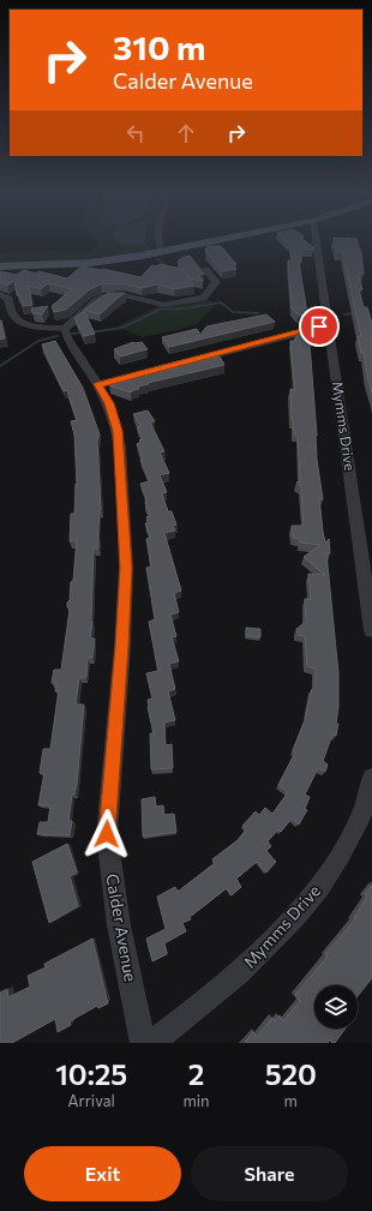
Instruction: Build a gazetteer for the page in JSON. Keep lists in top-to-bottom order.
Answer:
{
  "streets": {
    "street": ["Mymms Drive", "Calder Avenue"]
  },
  "page": {
    "turn": ["310 m", "Calder Avenue"],
    "eta": [
      "10:25",
      "Arrival",
      "2",
      "min",
      "520",
      "m"
    ],
    "buttons": ["Exit", "Share"]
  }
}
